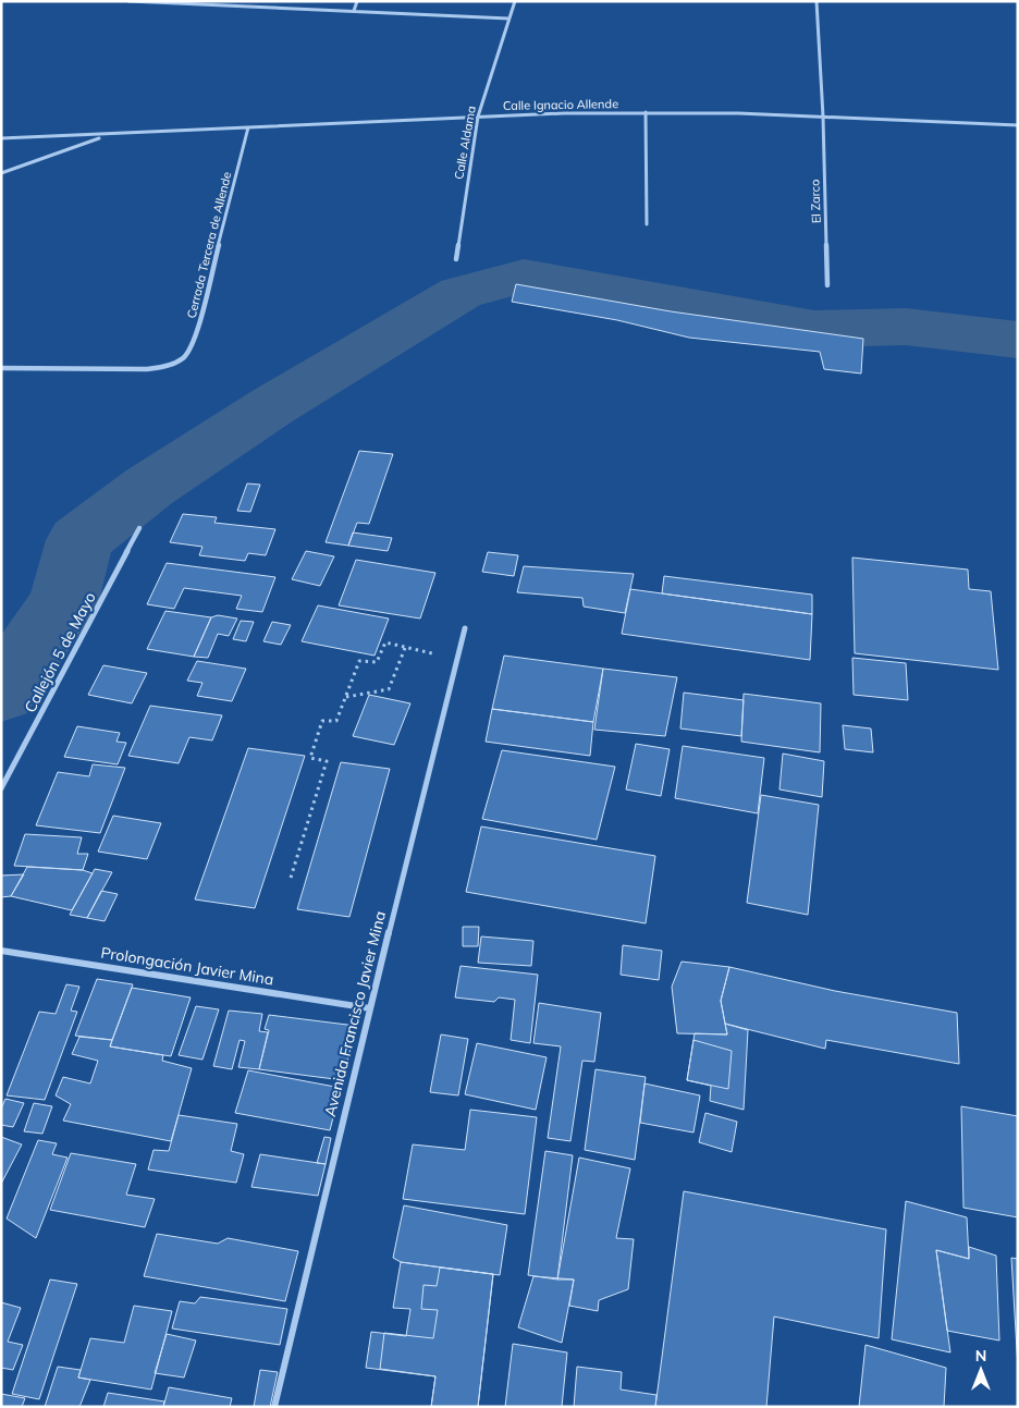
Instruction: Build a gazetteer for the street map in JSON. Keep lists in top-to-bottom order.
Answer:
{
  "streets": {
    "street": [
      "Calle Ignacio Allende",
      "Calle Aldama",
      "El Zarco",
      "Cerrada Tercera de Allende",
      "Callejón 5 de Mayo",
      "Prolongación Javier Mina",
      "Avenida Francisco Javier Mina"
    ]
  },
  "crossings": [
    ["Calle Ignacio Allende", "Calle Aldama"],
    ["Calle Ignacio Allende", "El Zarco"],
    ["Calle Ignacio Allende", "Cerrada Tercera de Allende"],
    ["Prolongación Javier Mina", "Avenida Francisco Javier Mina"]
  ],
  "north": "top"
}
